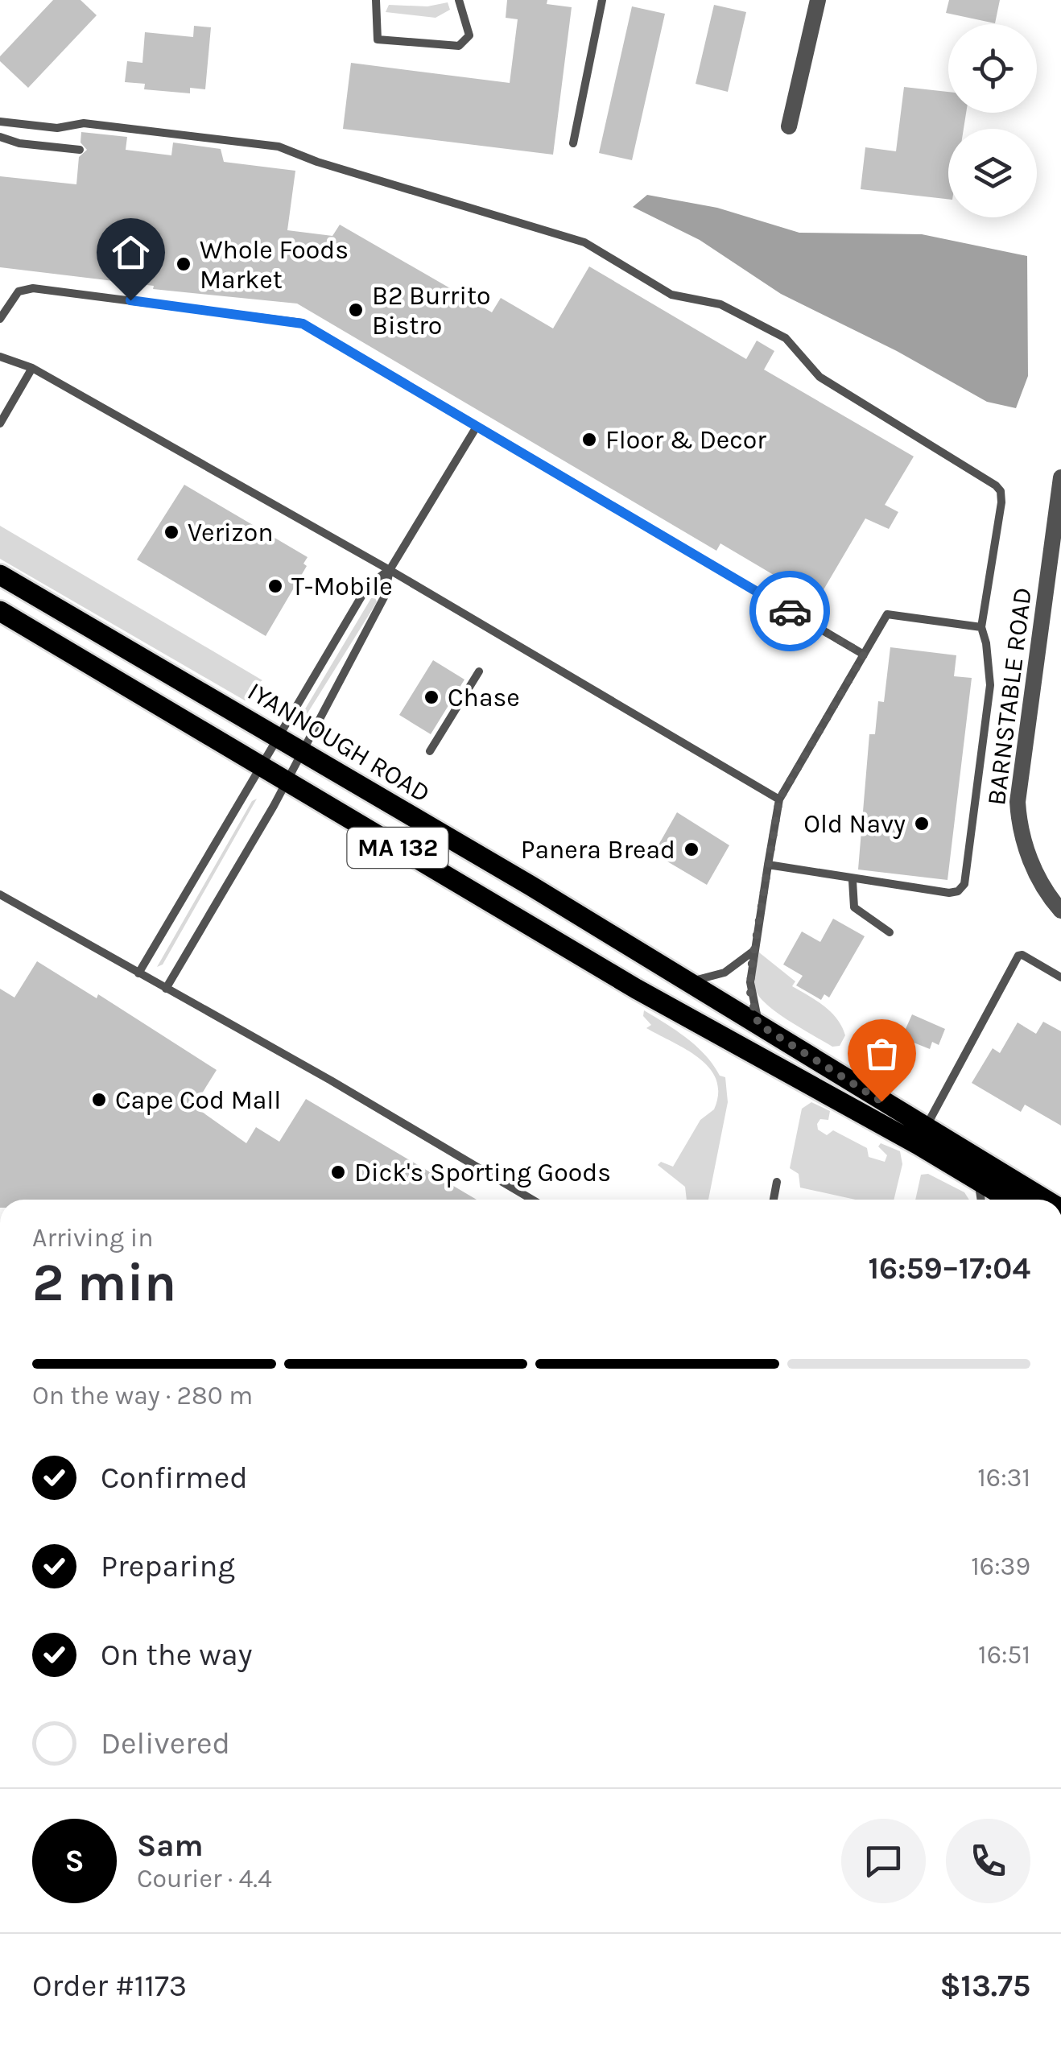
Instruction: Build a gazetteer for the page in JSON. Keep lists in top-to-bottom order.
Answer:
{
  "streets": {
    "main road": ["IYANNOUGH ROAD", "MA 132"],
    "street": ["BARNSTABLE ROAD"]
  },
  "places": [
    "Whole Foods Market",
    "B2 Burrito Bistro",
    "Floor & Decor",
    "Verizon",
    "T-Mobile",
    "Chase",
    "Old Navy",
    "Panera Bread",
    "Cape Cod Mall",
    "Dick's Sporting Goods"
  ],
  "page": {
    "heading": ["2 min", "Arriving in", "16:59–17:04"],
    "panel": [
      "Sam",
      "Courier · 4.4",
      "Order #1173",
      "$13.75"
    ],
    "bar": "On the way · 280 m",
    "list": [
      ["Confirmed", "16:31"],
      ["Preparing", "16:39"],
      ["On the way", "16:51"],
      "Delivered"
    ],
    "round": "S"
  }
}
